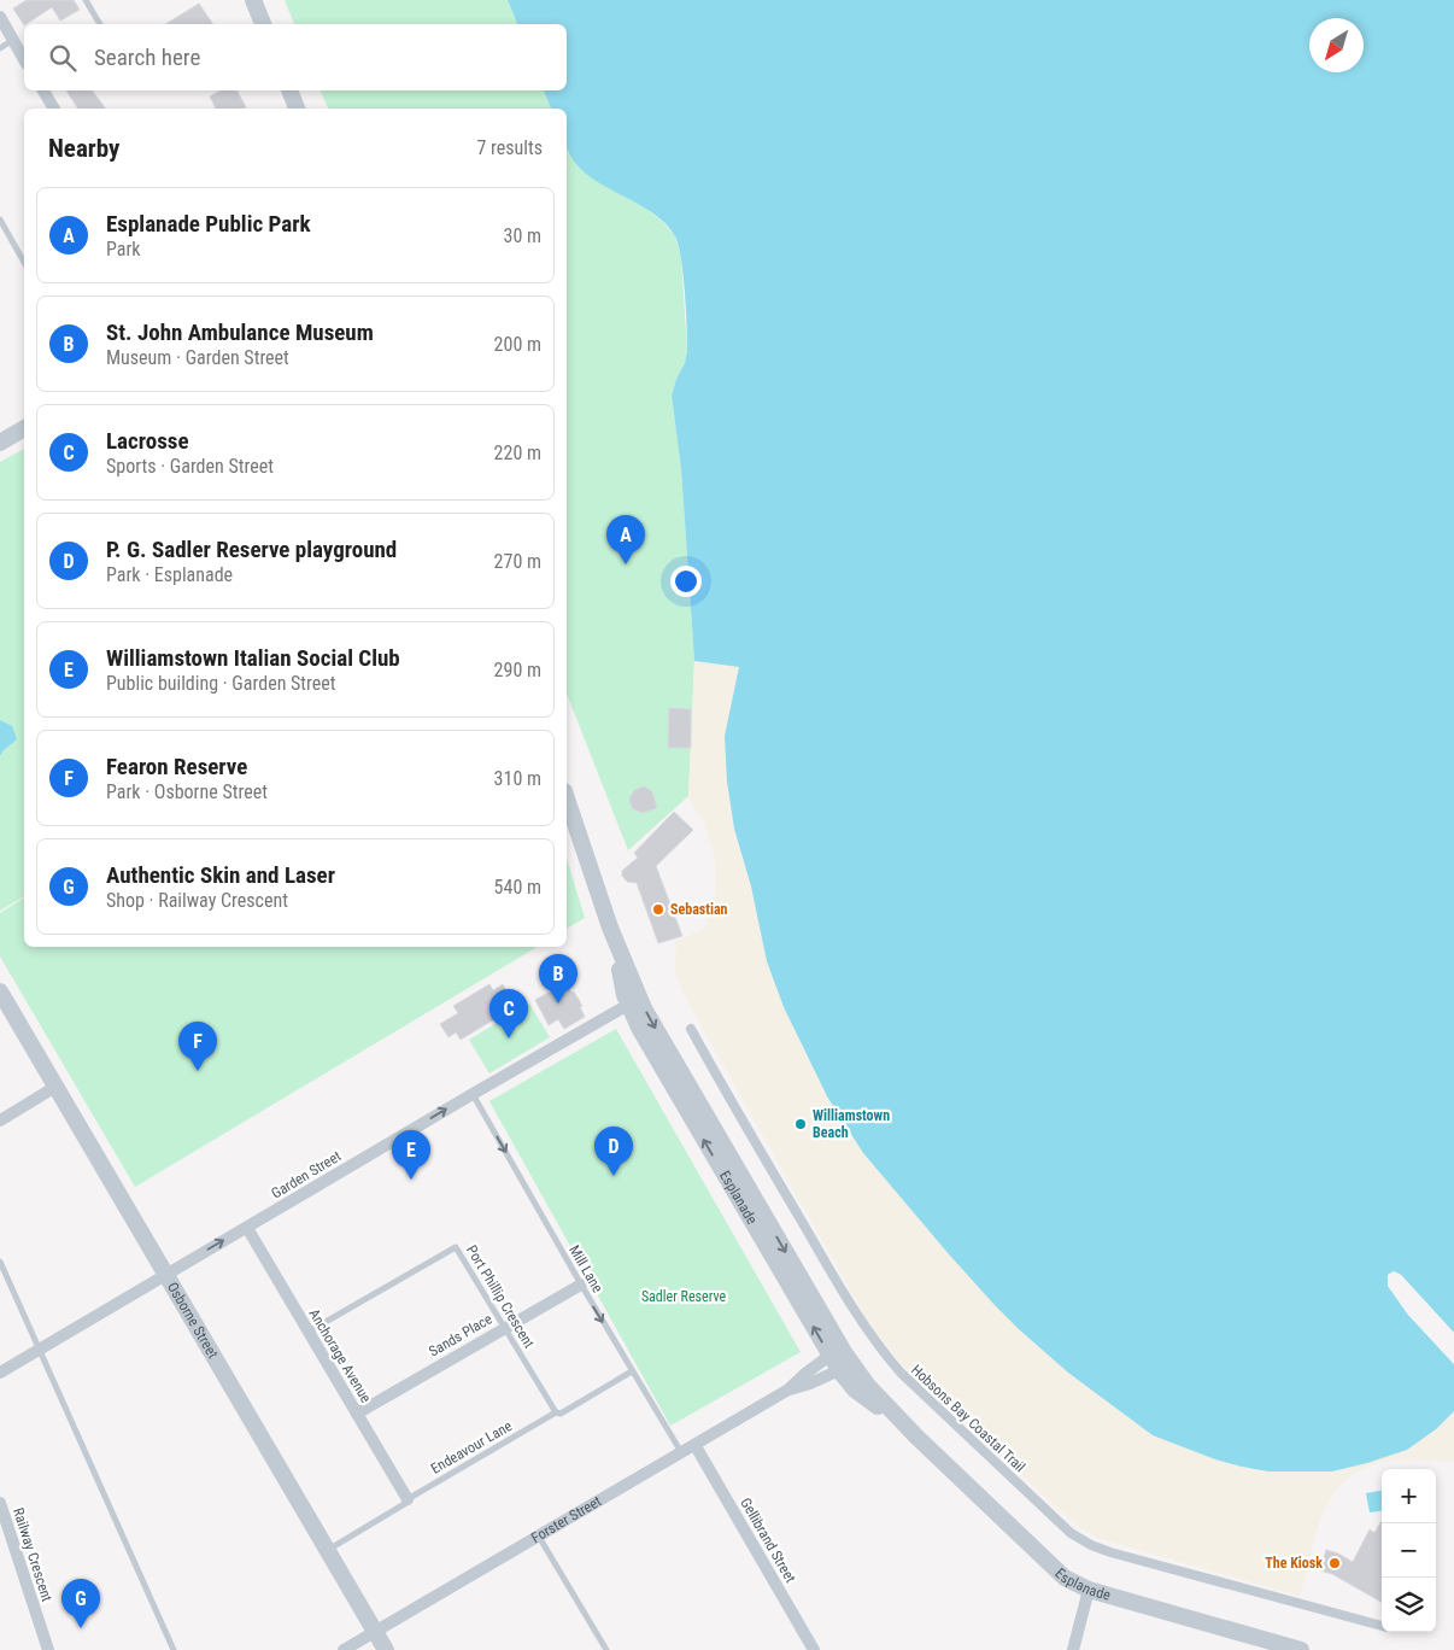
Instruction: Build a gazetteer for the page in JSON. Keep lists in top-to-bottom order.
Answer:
{
  "streets": {
    "street": [
      "Garden Street",
      "Esplanade",
      "Osborne Street",
      "Sands Place",
      "Anchorage Avenue",
      "Hobsons Bay Coastal Trail",
      "Forster Street",
      "Gellibrand Street",
      "Railway Crescent"
    ],
    "lane": ["Mill Lane", "Port Phillip Crescent", "Endeavour Lane"]
  },
  "crossings": [
    ["Garden Street", "Esplanade"],
    ["Garden Street", "Mill Lane"],
    ["Garden Street", "Osborne Street"],
    ["Garden Street", "Anchorage Avenue"],
    ["Esplanade", "Forster Street"],
    ["Mill Lane", "Sands Place"],
    ["Mill Lane", "Endeavour Lane"],
    ["Mill Lane", "Forster Street"],
    ["Port Phillip Crescent", "Sands Place"],
    ["Port Phillip Crescent", "Anchorage Avenue"],
    ["Port Phillip Crescent", "Endeavour Lane"],
    ["Osborne Street", "Endeavour Lane"],
    ["Osborne Street", "Forster Street"],
    ["Sands Place", "Anchorage Avenue"],
    ["Anchorage Avenue", "Endeavour Lane"],
    ["Forster Street", "Gellibrand Street"]
  ],
  "one_way": ["Garden Street", "Mill Lane"],
  "parks": ["Sadler Reserve"],
  "places": ["Sebastian", "Williamstown Beach", "The Kiosk"],
  "north": "bottom left",
  "page": {
    "search": "Search here",
    "heading": ["Nearby", "7 results"],
    "list": [
      {
        "mark": "A",
        "name": "Esplanade Public Park",
        "note": "Park",
        "value": "30 m"
      },
      {
        "mark": "B",
        "name": "St. John Ambulance Museum",
        "note": "Museum · Garden Street",
        "value": "200 m"
      },
      {
        "mark": "C",
        "name": "Lacrosse",
        "note": "Sports · Garden Street",
        "value": "220 m"
      },
      {
        "mark": "D",
        "name": "P. G. Sadler Reserve playground",
        "note": "Park · Esplanade",
        "value": "270 m"
      },
      {
        "mark": "E",
        "name": "Williamstown Italian Social Club",
        "note": "Public building · Garden Street",
        "value": "290 m"
      },
      {
        "mark": "F",
        "name": "Fearon Reserve",
        "note": "Park · Osborne Street",
        "value": "310 m"
      },
      {
        "mark": "G",
        "name": "Authentic Skin and Laser",
        "note": "Shop · Railway Crescent",
        "value": "540 m"
      }
    ],
    "pins": [
      "A",
      "B",
      "C",
      "F",
      "D",
      "E",
      "G"
    ],
    "map_buttons": ["+", "−"]
  }
}
